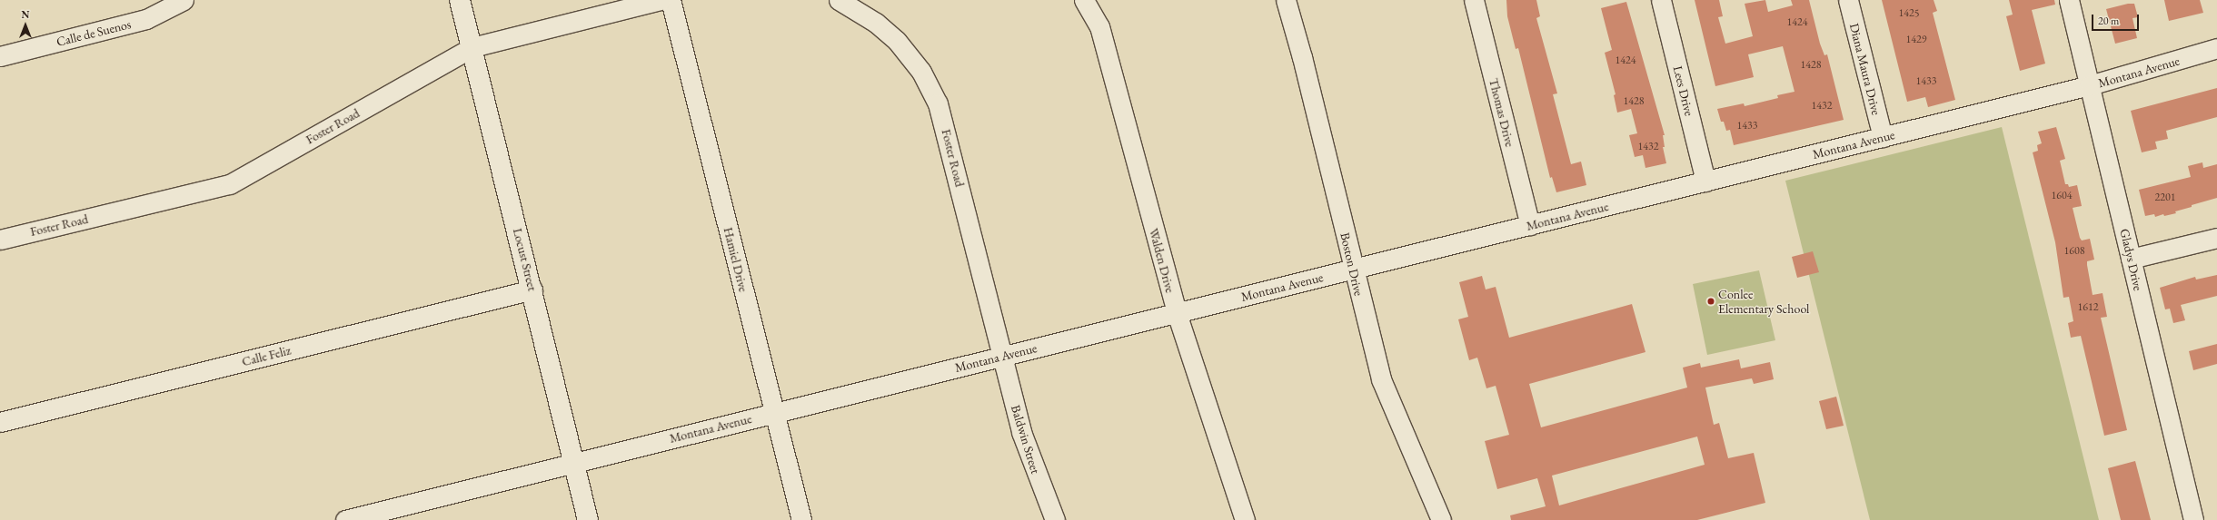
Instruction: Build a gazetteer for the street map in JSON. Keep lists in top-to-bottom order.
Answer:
{
  "streets": {
    "street": [
      "Calle de Suenos",
      "Diana Maura Drive",
      "Montana Avenue",
      "Lees Drive",
      "Thomas Drive",
      "Foster Road",
      "Locust Street",
      "Hamiel Drive",
      "Gladys Drive",
      "Walden Drive",
      "Boston Drive",
      "Calle Feliz",
      "Baldwin Street"
    ]
  },
  "crossings": [
    ["Diana Maura Drive", "Montana Avenue"],
    ["Montana Avenue", "Lees Drive"],
    ["Montana Avenue", "Thomas Drive"],
    ["Montana Avenue", "Foster Road"],
    ["Montana Avenue", "Locust Street"],
    ["Montana Avenue", "Hamiel Drive"],
    ["Montana Avenue", "Gladys Drive"],
    ["Montana Avenue", "Walden Drive"],
    ["Montana Avenue", "Boston Drive"],
    ["Montana Avenue", "Baldwin Street"],
    ["Foster Road", "Locust Street"],
    ["Foster Road", "Baldwin Street"],
    ["Locust Street", "Calle Feliz"]
  ],
  "places": ["Conlee Elementary School"],
  "house_numbers": [
    "1425",
    "1424",
    "1429",
    "1424",
    "1428",
    "1433",
    "1428",
    "1432",
    "1433",
    "1432",
    "1604",
    "2201",
    "1608",
    "1612"
  ],
  "scale_bar": "20 m",
  "north": "top"
}
